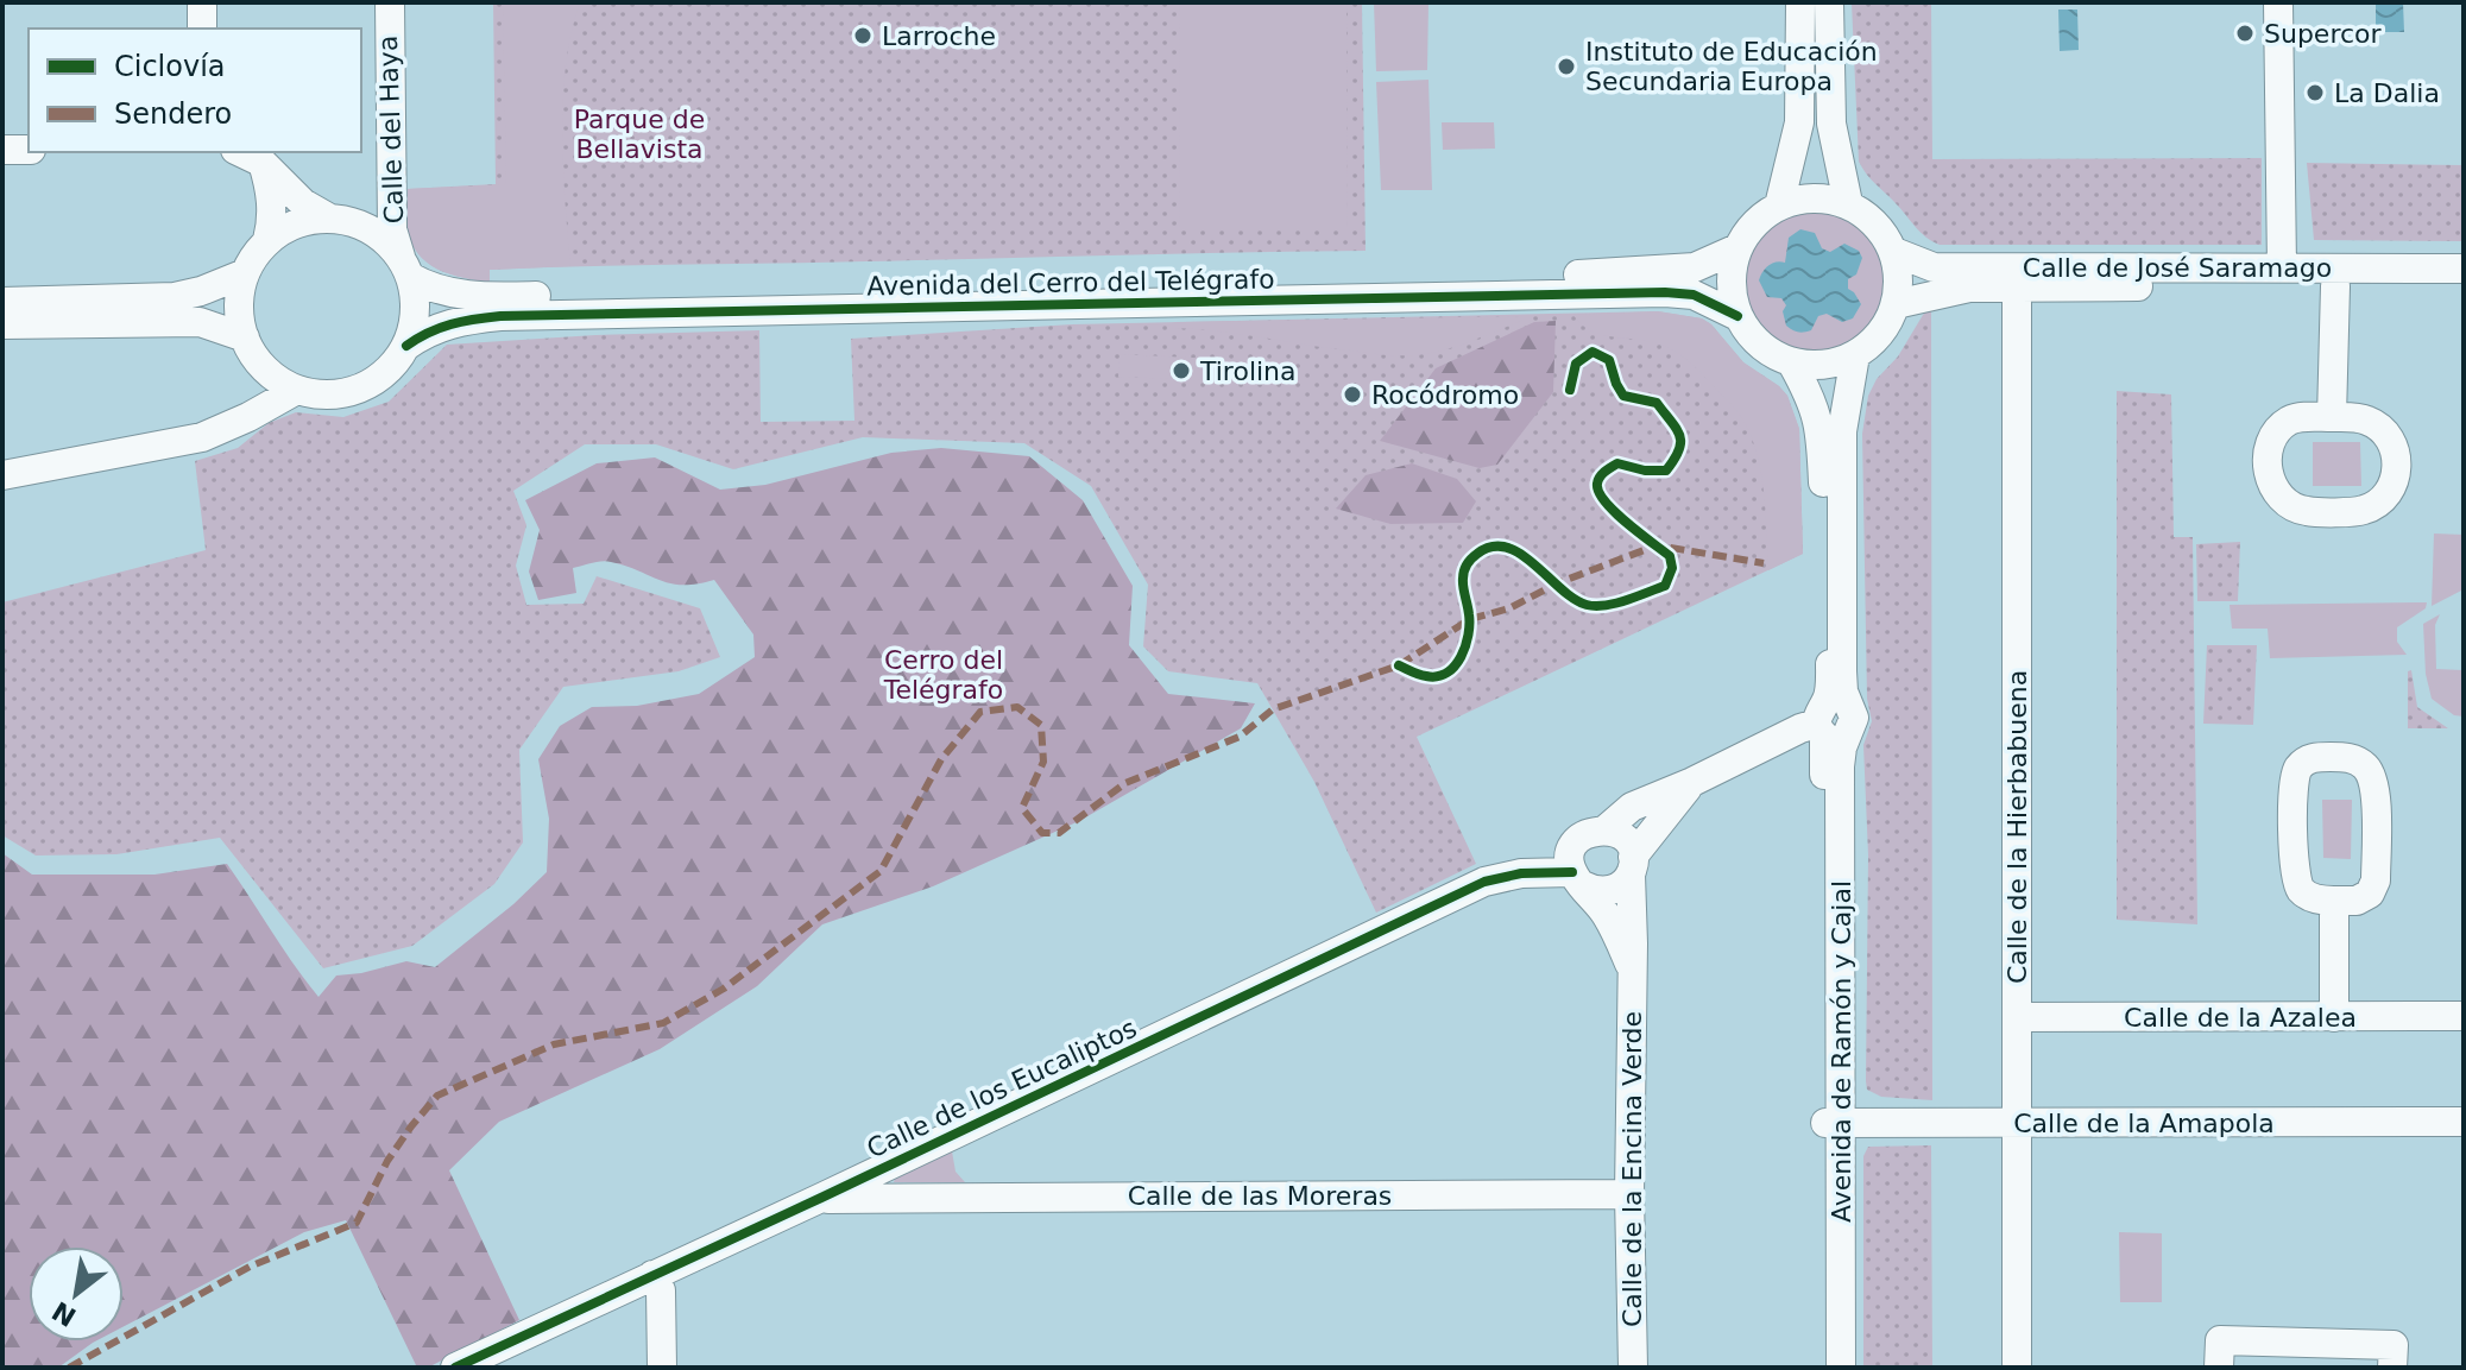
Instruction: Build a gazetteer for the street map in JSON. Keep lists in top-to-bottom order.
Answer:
{
  "streets": {
    "street": [
      "Calle del Haya",
      "Calle de José Saramago",
      "Avenida del Cerro del Telégrafo",
      "Calle de la Hierbabuena",
      "Calle de la Azalea",
      "Avenida de Ramón y Cajal",
      "Calle de los Eucaliptos",
      "Calle de la Amapola",
      "Calle de la Encina Verde",
      "Calle de las Moreras"
    ]
  },
  "crossings": [
    ["Calle del Haya", "Avenida del Cerro del Telégrafo"],
    ["Calle de José Saramago", "Avenida del Cerro del Telégrafo"],
    ["Calle de José Saramago", "Calle de la Hierbabuena"],
    ["Calle de José Saramago", "Avenida de Ramón y Cajal"],
    ["Avenida del Cerro del Telégrafo", "Avenida de Ramón y Cajal"],
    ["Calle de la Hierbabuena", "Calle de la Azalea"],
    ["Calle de la Hierbabuena", "Calle de la Amapola"],
    ["Avenida de Ramón y Cajal", "Calle de la Amapola"],
    ["Calle de los Eucaliptos", "Calle de la Encina Verde"],
    ["Calle de los Eucaliptos", "Calle de las Moreras"],
    ["Calle de la Encina Verde", "Calle de las Moreras"]
  ],
  "parks": ["Parque de Bellavista", "Cerro del Telégrafo"],
  "places": [
    "Supercor",
    "Larroche",
    "Instituto de Educación Secundaria Europa",
    "La Dalia",
    "Tirolina",
    "Rocódromo"
  ],
  "legend": ["Ciclovía", "Sendero"],
  "north": "bottom left"
}
